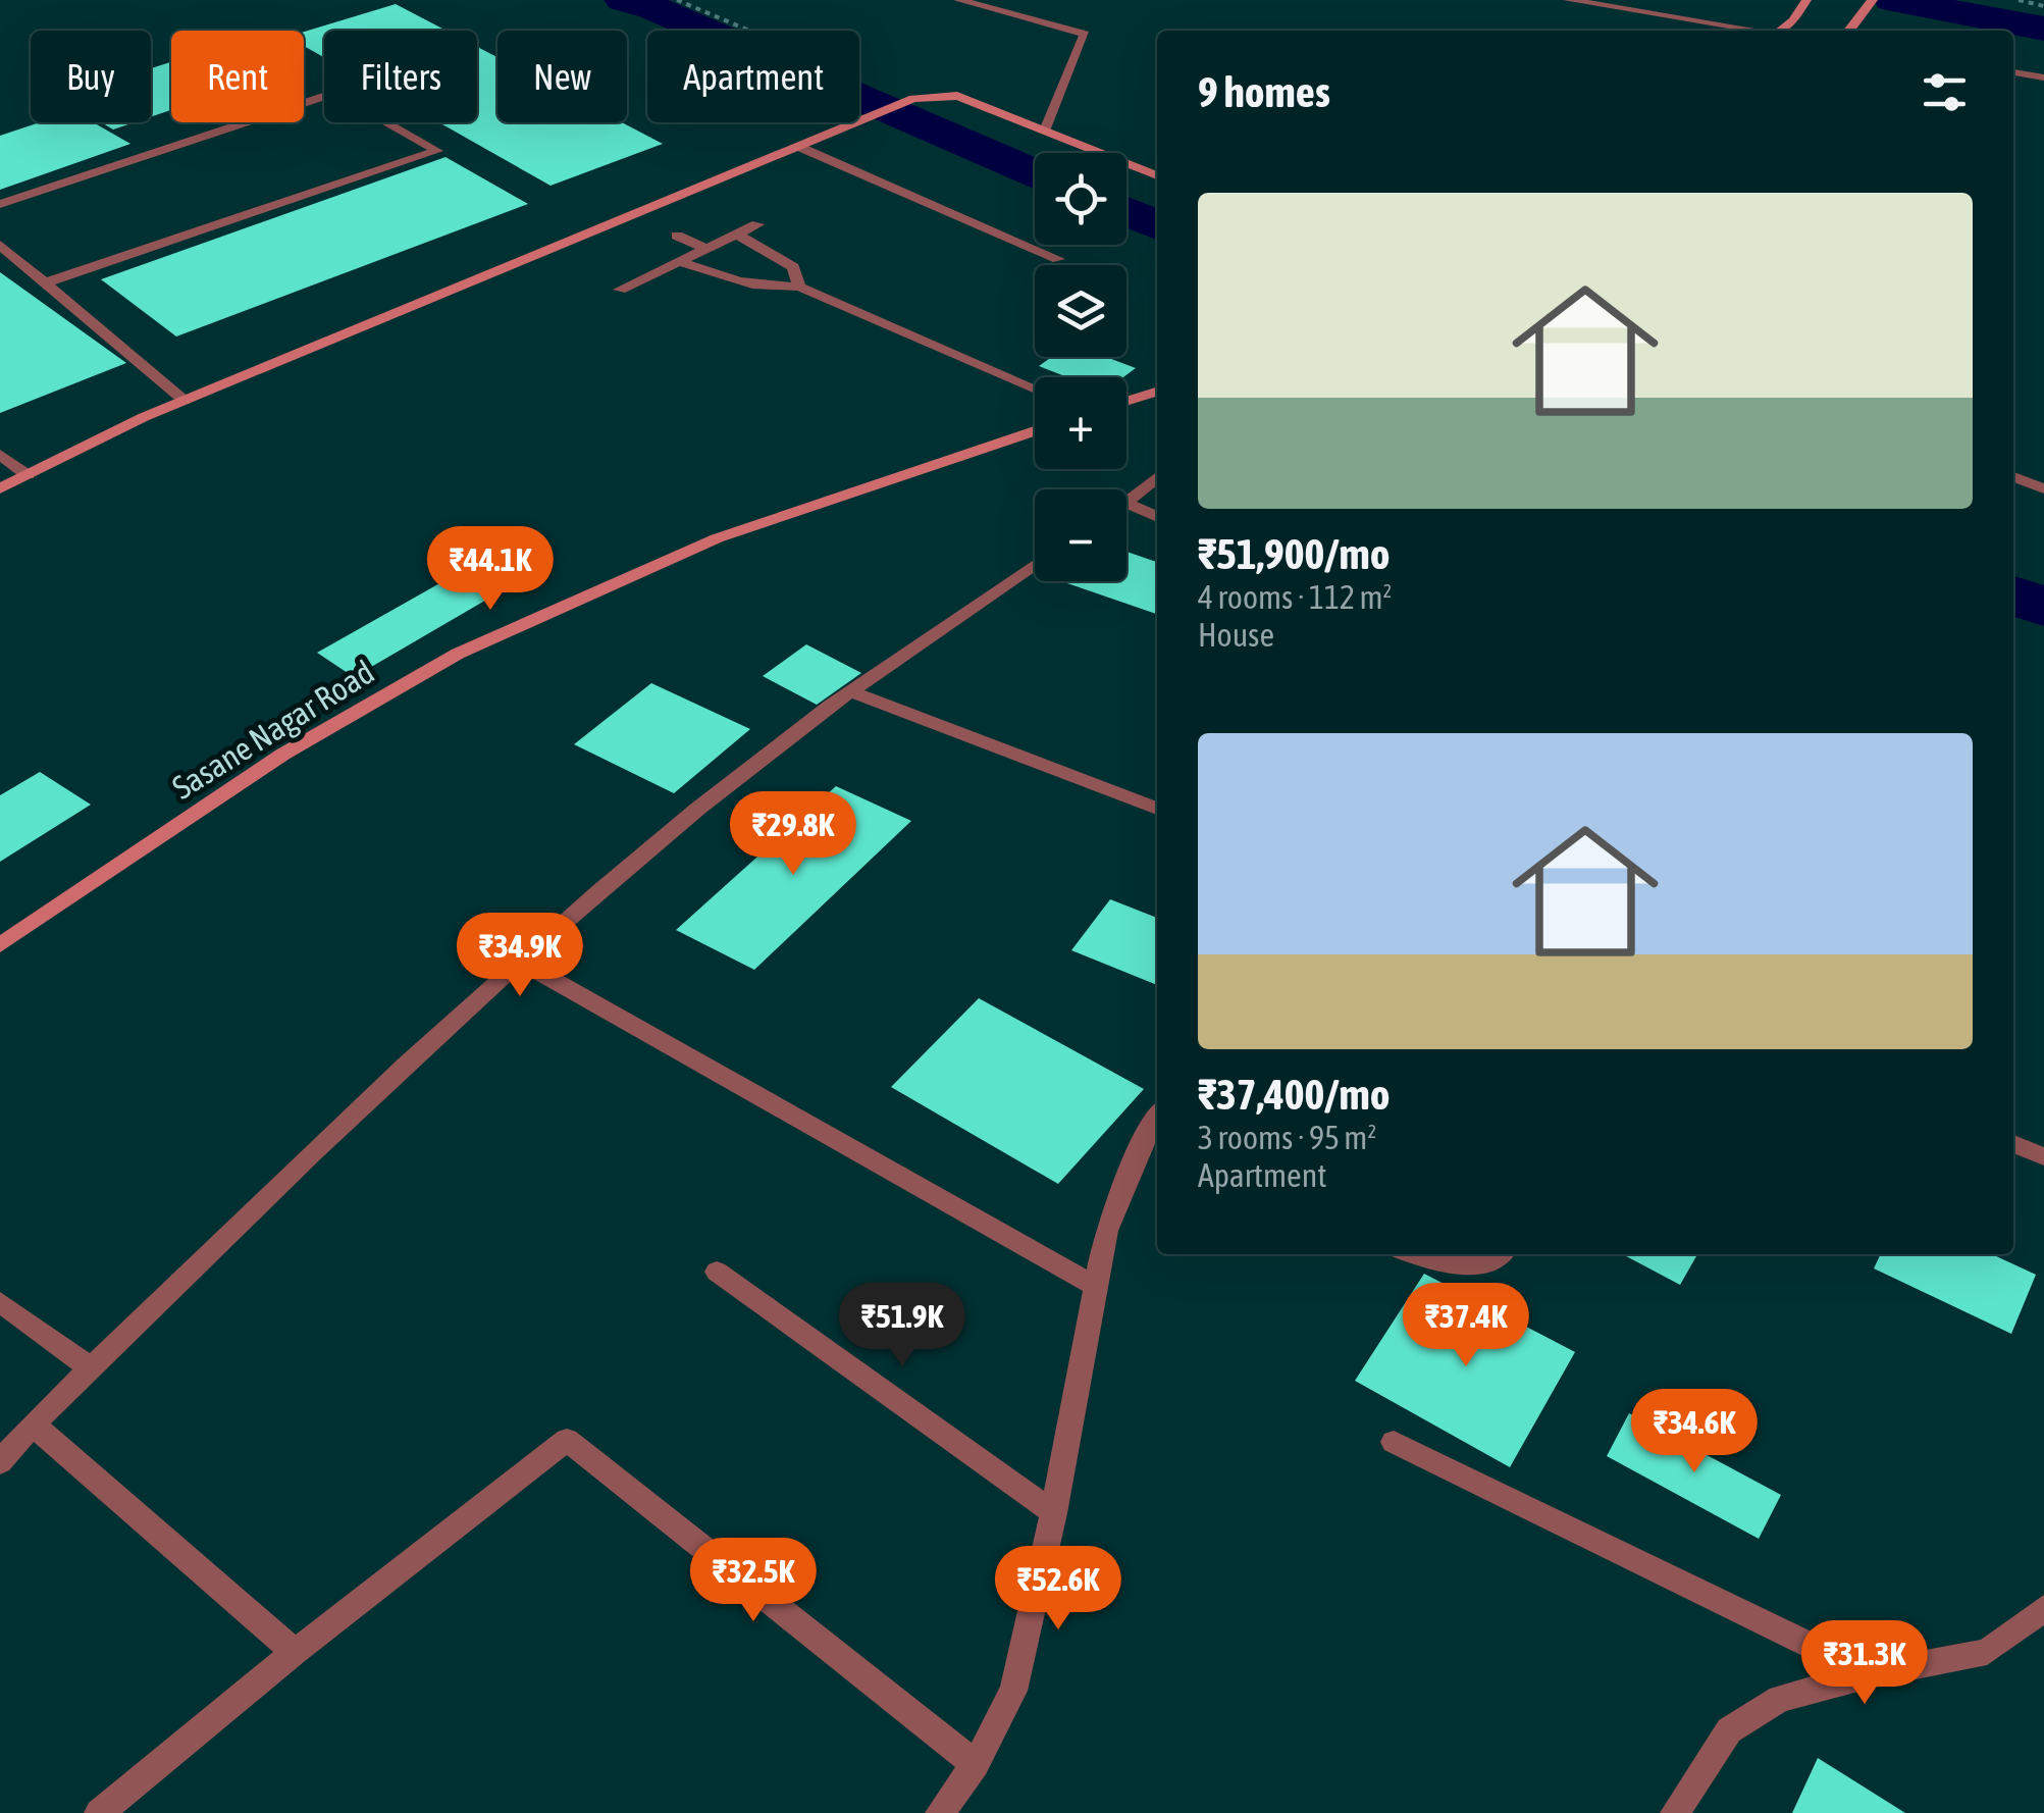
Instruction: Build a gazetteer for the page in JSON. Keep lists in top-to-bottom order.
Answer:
{
  "streets": {
    "street": ["Sasane Nagar Road"]
  },
  "page": {
    "chip": [
      "Buy",
      "Rent",
      "Filters",
      "New",
      "Apartment"
    ],
    "heading": "9 homes",
    "map_buttons": ["+", "−"],
    "list": [
      {
        "name": "₹51,900/mo",
        "note": "4 rooms · 112 m² · House"
      },
      {
        "name": "₹37,400/mo",
        "note": "3 rooms · 95 m² · Apartment"
      }
    ],
    "price": [
      "₹44.1K",
      "₹29.8K",
      "₹34.9K",
      "₹51.9K",
      "₹37.4K",
      "₹34.6K",
      "₹32.5K",
      "₹52.6K",
      "₹31.3K"
    ]
  }
}
